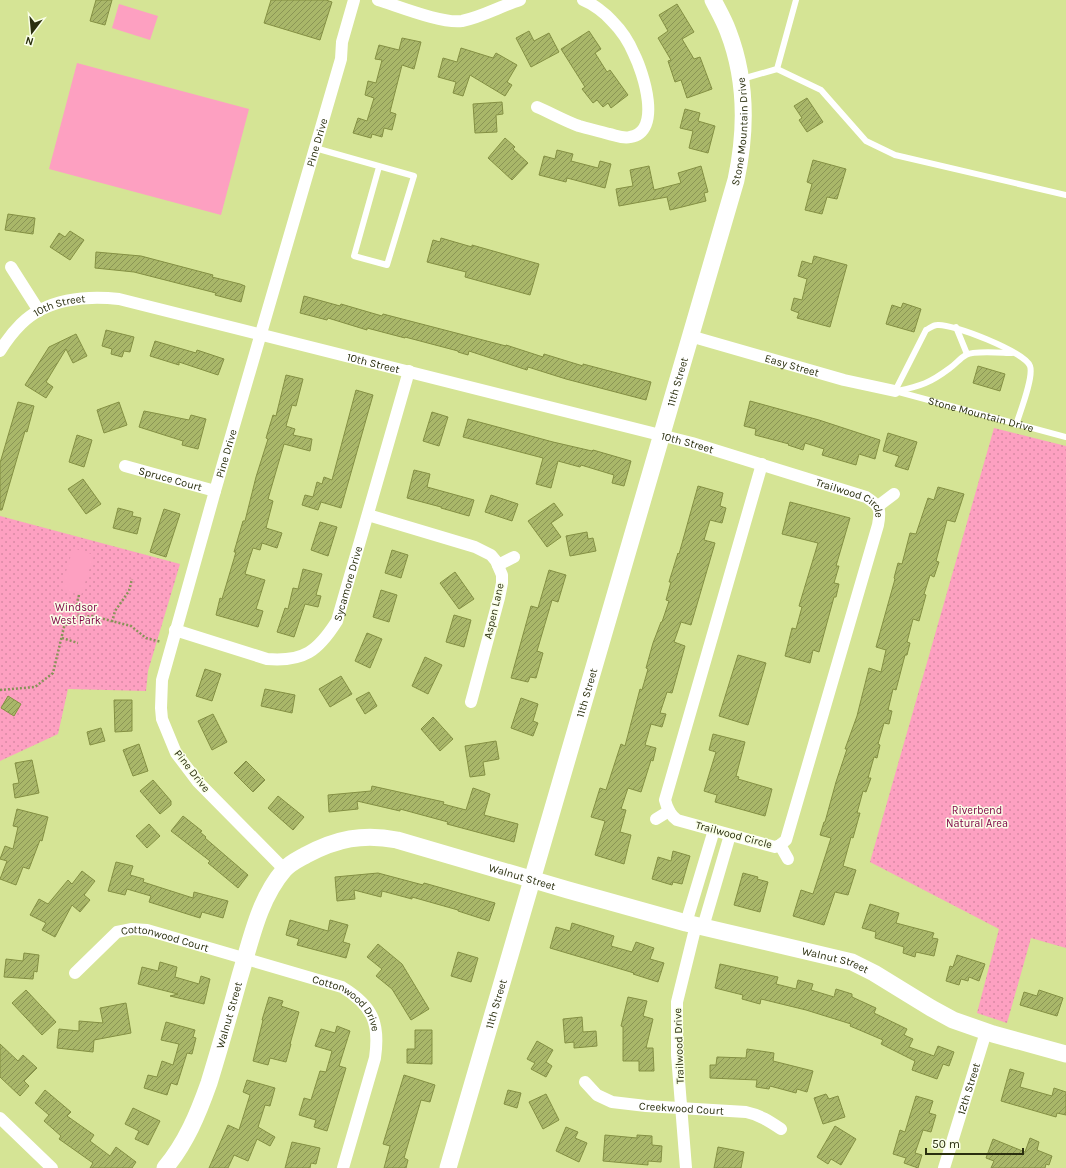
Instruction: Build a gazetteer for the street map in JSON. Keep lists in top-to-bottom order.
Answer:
{
  "streets": {
    "street": [
      "Stone Mountain Drive",
      "Pine Drive",
      "10th Street",
      "Easy Street",
      "11th Street",
      "Spruce Court",
      "Trailwood Circle",
      "Sycamore Drive",
      "Aspen Lane",
      "Walnut Street",
      "Cottonwood Court",
      "Cottonwood Drive",
      "Trailwood Drive",
      "12th Street",
      "Creekwood Court"
    ]
  },
  "crossings": [
    ["Stone Mountain Drive", "Easy Street"],
    ["Stone Mountain Drive", "11th Street"],
    ["Pine Drive", "10th Street"],
    ["Pine Drive", "Spruce Court"],
    ["Pine Drive", "Sycamore Drive"],
    ["Pine Drive", "Walnut Street"],
    ["10th Street", "11th Street"],
    ["10th Street", "Trailwood Circle"],
    ["10th Street", "Sycamore Drive"],
    ["Easy Street", "11th Street"],
    ["11th Street", "Walnut Street"],
    ["Walnut Street", "Cottonwood Court"],
    ["Walnut Street", "Cottonwood Drive"],
    ["Walnut Street", "Trailwood Drive"],
    ["Walnut Street", "12th Street"],
    ["Cottonwood Court", "Cottonwood Drive"],
    ["Trailwood Drive", "Creekwood Court"]
  ],
  "parks": ["Windsor West Park", "Riverbend Natural Area"],
  "scale_bar": "50 m",
  "north": "bottom"
}
